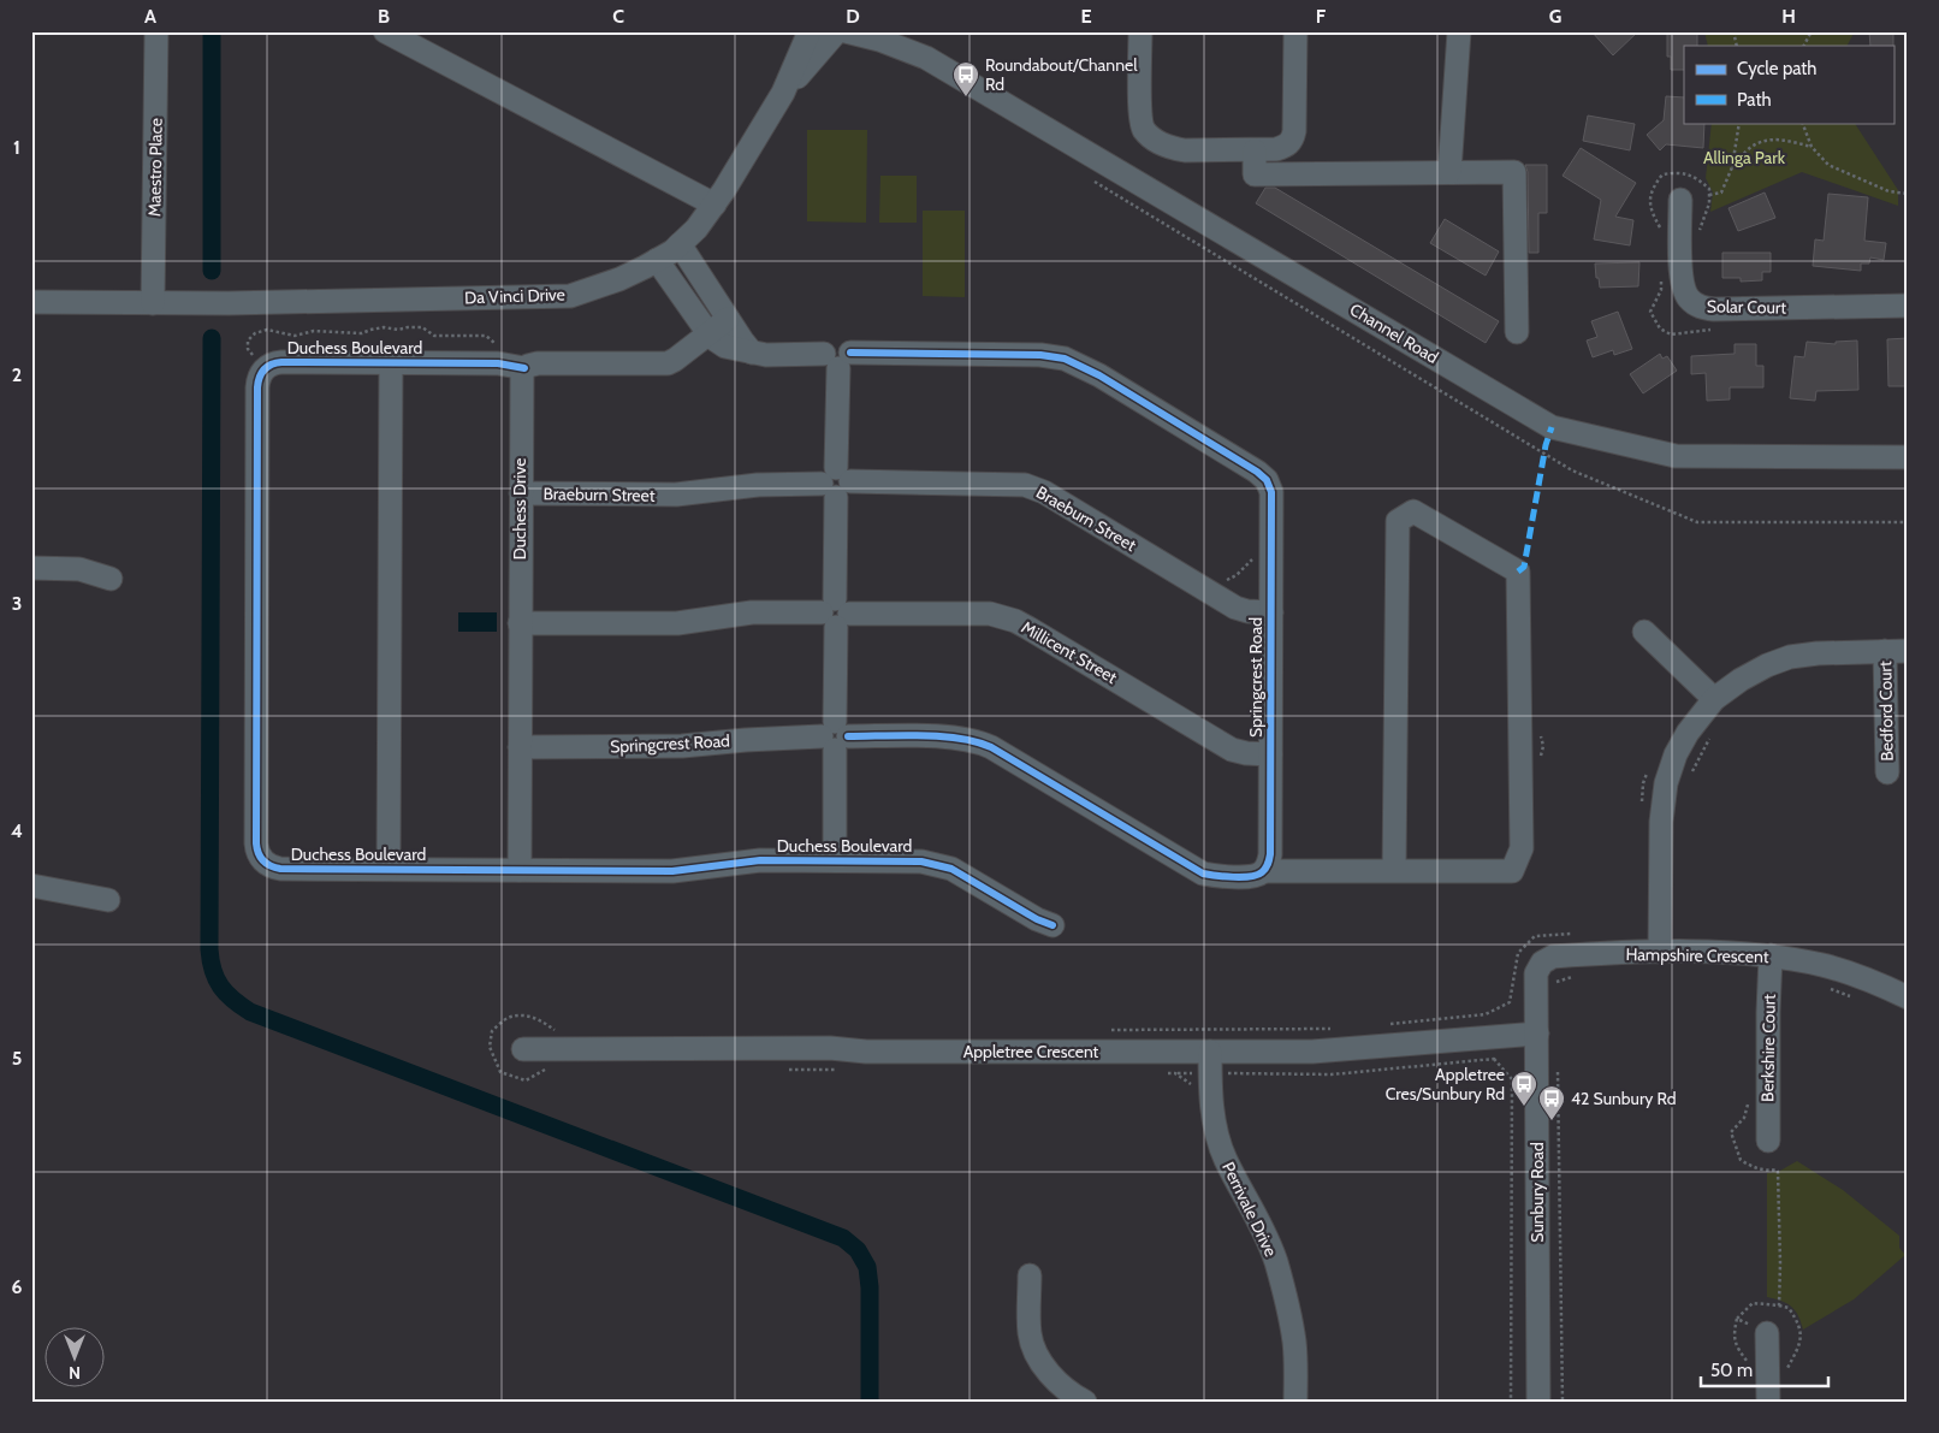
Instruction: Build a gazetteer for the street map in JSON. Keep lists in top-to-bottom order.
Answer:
{
  "streets": {
    "street": [
      "Maestro Place",
      "Da Vinci Drive",
      "Solar Court",
      "Channel Road",
      "Duchess Boulevard",
      "Braeburn Street",
      "Duchess Drive",
      "Millicent Street",
      "Springcrest Road",
      "Bedford Court",
      "Hampshire Crescent",
      "Berkshire Court",
      "Appletree Crescent",
      "Sunbury Road",
      "Perrivale Drive"
    ]
  },
  "crossings": [
    ["Maestro Place", "Da Vinci Drive"],
    ["Da Vinci Drive", "Channel Road"],
    ["Da Vinci Drive", "Springcrest Road"],
    ["Duchess Boulevard", "Duchess Drive"],
    ["Braeburn Street", "Duchess Drive"],
    ["Braeburn Street", "Springcrest Road"],
    ["Duchess Drive", "Millicent Street"],
    ["Duchess Drive", "Springcrest Road"],
    ["Millicent Street", "Springcrest Road"],
    ["Hampshire Crescent", "Berkshire Court"],
    ["Hampshire Crescent", "Sunbury Road"],
    ["Appletree Crescent", "Sunbury Road"],
    ["Appletree Crescent", "Perrivale Drive"]
  ],
  "parks": ["Allinga Park"],
  "places": {
    "bus stop": ["Roundabout/Channel Rd", "Appletree Cres/Sunbury Rd", "42 Sunbury Rd"]
  },
  "legend": ["Cycle path", "Path"],
  "scale_bar": "50 m",
  "north": "bottom",
  "grid": {
    "columns": [
      "A",
      "B",
      "C",
      "D",
      "E",
      "F",
      "G",
      "H"
    ],
    "rows": [
      "1",
      "2",
      "3",
      "4",
      "5",
      "6"
    ]
  }
}
